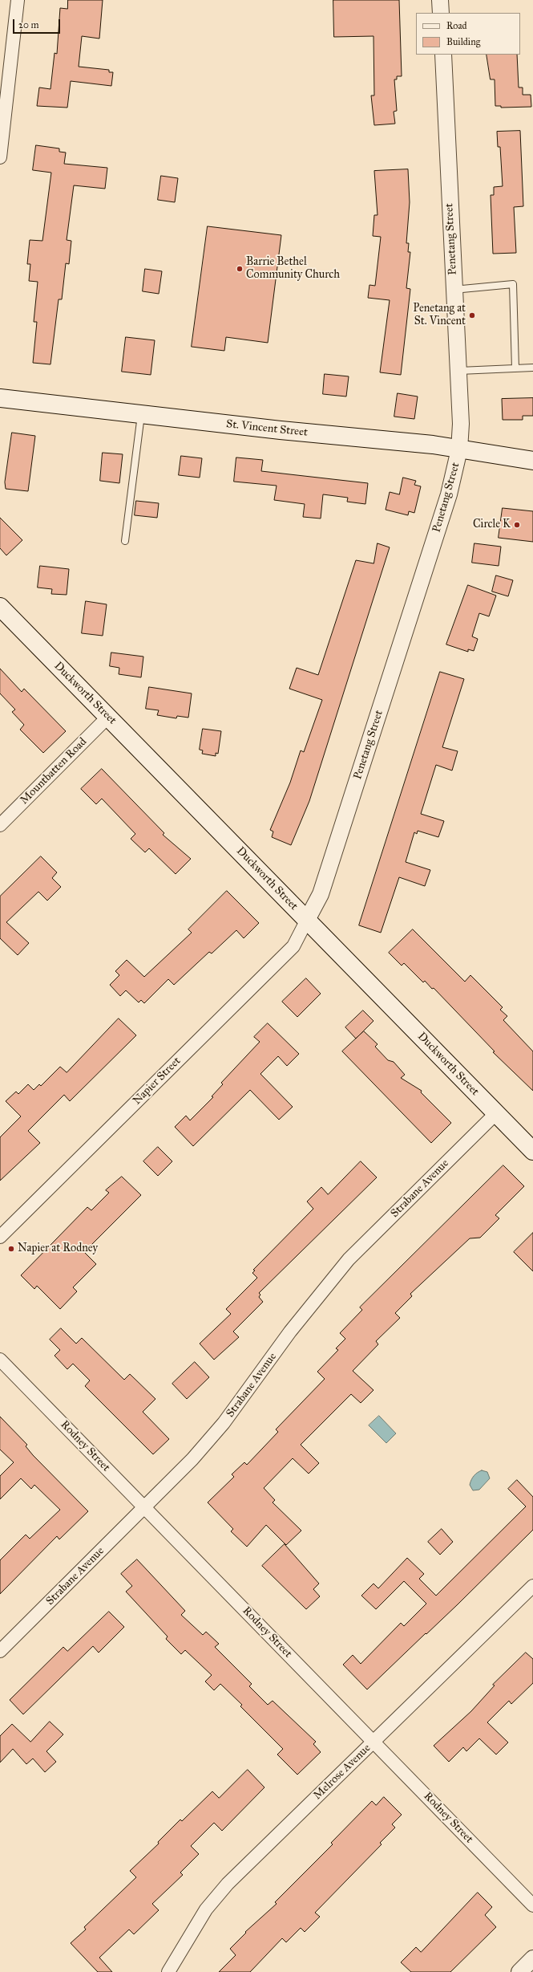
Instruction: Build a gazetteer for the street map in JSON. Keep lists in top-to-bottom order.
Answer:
{
  "streets": {
    "main road": ["St. Vincent Street", "Duckworth Street"],
    "street": [
      "Penetang Street",
      "Mountbatten Road",
      "Napier Street",
      "Strabane Avenue",
      "Rodney Street",
      "Melrose Avenue"
    ]
  },
  "crossings": [
    ["Penetang Street", "St. Vincent Street"],
    ["Penetang Street", "Duckworth Street"],
    ["Penetang Street", "Napier Street"],
    ["Duckworth Street", "Mountbatten Road"],
    ["Duckworth Street", "Napier Street"],
    ["Duckworth Street", "Strabane Avenue"],
    ["Strabane Avenue", "Rodney Street"],
    ["Rodney Street", "Melrose Avenue"]
  ],
  "places": [
    "Barrie Bethel Community Church",
    "Penetang at St. Vincent",
    "Circle K",
    "Napier at Rodney"
  ],
  "legend": ["Road", "Building"],
  "scale_bar": "20 m"
}
